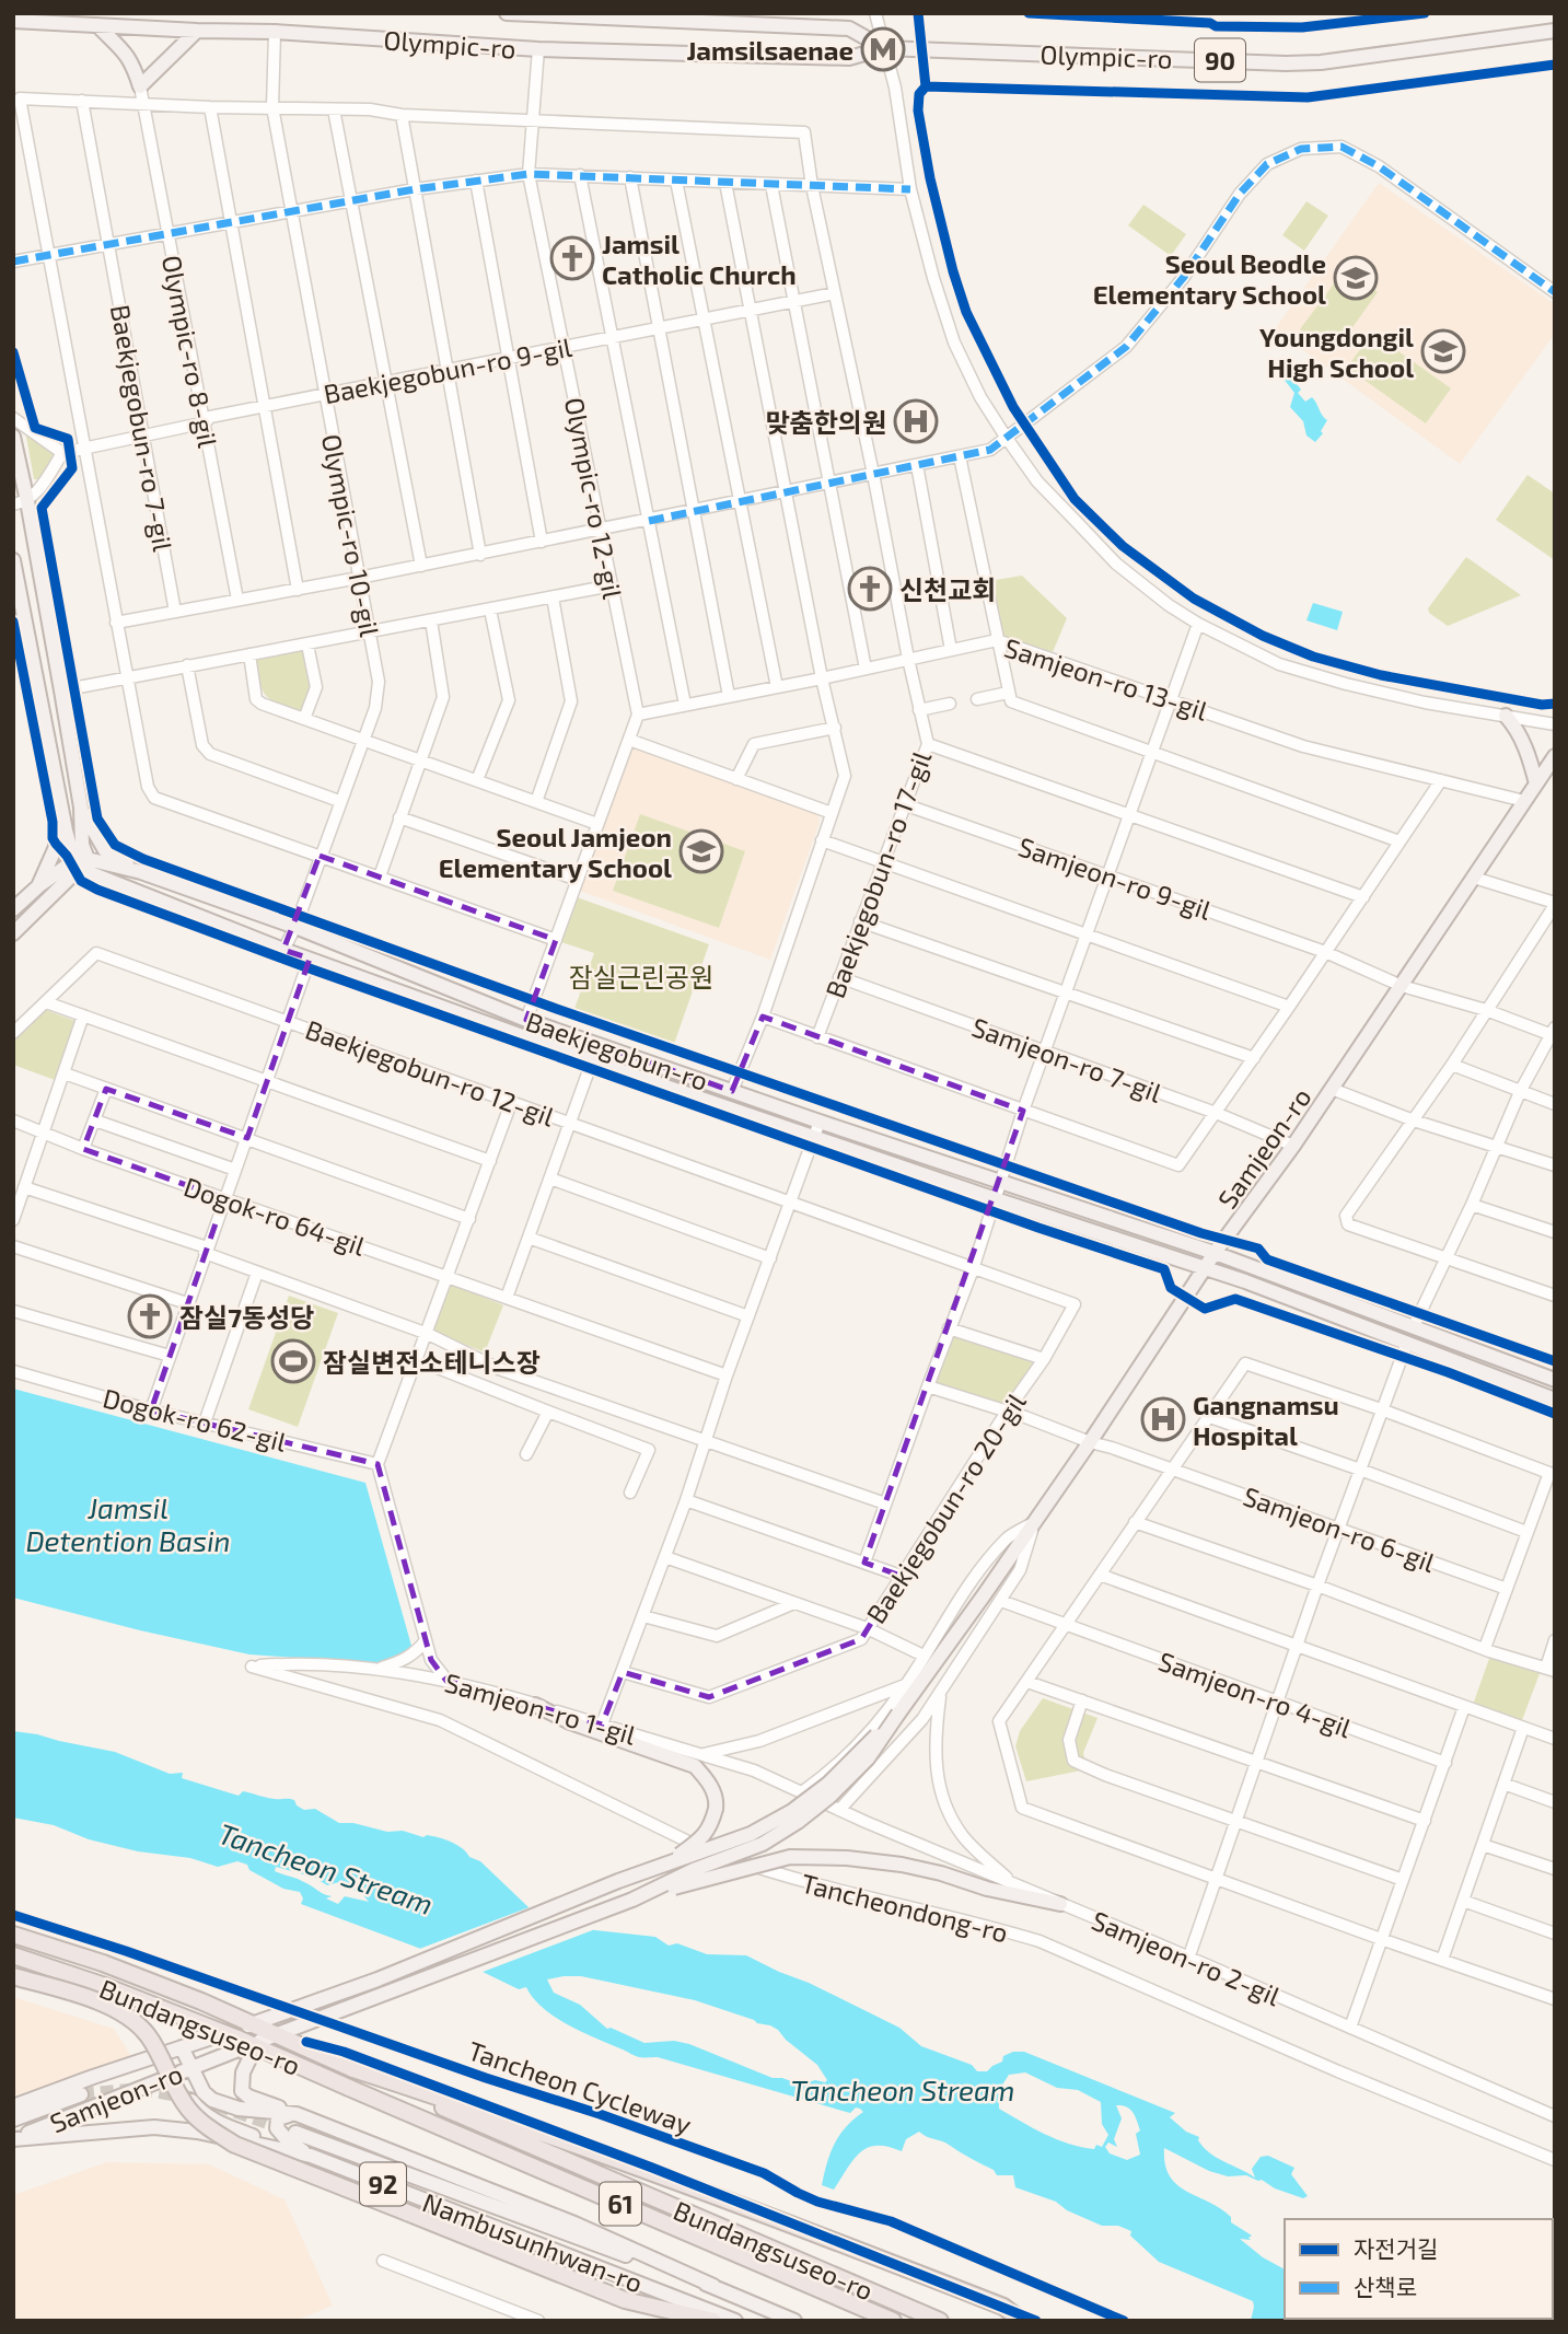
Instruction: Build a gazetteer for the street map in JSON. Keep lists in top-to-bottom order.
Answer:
{
  "streets": {
    "highway": ["Bundangsuseo-ro", "61"],
    "main road": [
      "Olympic-ro",
      "90",
      "Baekjegobun-ro",
      "Samjeon-ro",
      "92",
      "Nambusunhwan-ro"
    ],
    "street": [
      "Olympic-ro 8-gil",
      "Baekjegobun-ro 9-gil",
      "Baekjegobun-ro 7-gil",
      "Olympic-ro 12-gil",
      "Olympic-ro 10-gil",
      "Samjeon-ro 13-gil",
      "Baekjegobun-ro 17-gil",
      "Samjeon-ro 9-gil",
      "Samjeon-ro 7-gil",
      "Baekjegobun-ro 12-gil",
      "Dogok-ro 64-gil",
      "Dogok-ro 62-gil",
      "Baekjegobun-ro 20-gil",
      "Samjeon-ro 6-gil",
      "Samjeon-ro 4-gil",
      "Samjeon-ro 1-gil",
      "Tancheondong-ro",
      "Samjeon-ro 2-gil"
    ],
    "cycle path": ["Tancheon Cycleway"]
  },
  "crossings": [
    ["Olympic-ro", "Olympic-ro 12-gil"],
    ["Olympic-ro", "Olympic-ro 10-gil"],
    ["Olympic-ro 8-gil", "Baekjegobun-ro 9-gil"],
    ["Baekjegobun-ro 9-gil", "Baekjegobun-ro 7-gil"],
    ["Baekjegobun-ro 9-gil", "Olympic-ro 12-gil"],
    ["Baekjegobun-ro 9-gil", "Olympic-ro 10-gil"],
    ["Baekjegobun-ro 9-gil", "Baekjegobun-ro 17-gil"],
    ["Olympic-ro 12-gil", "Samjeon-ro 13-gil"],
    ["Olympic-ro 10-gil", "Baekjegobun-ro"],
    ["Samjeon-ro 13-gil", "Baekjegobun-ro 17-gil"],
    ["Samjeon-ro 13-gil", "Samjeon-ro"],
    ["Samjeon-ro 13-gil", "Baekjegobun-ro 20-gil"],
    ["Baekjegobun-ro 17-gil", "Samjeon-ro 9-gil"],
    ["Baekjegobun-ro 17-gil", "Samjeon-ro 7-gil"],
    ["Samjeon-ro 9-gil", "Samjeon-ro"],
    ["Samjeon-ro 9-gil", "Baekjegobun-ro 20-gil"],
    ["Baekjegobun-ro", "Baekjegobun-ro 12-gil"],
    ["Baekjegobun-ro", "Samjeon-ro"],
    ["Baekjegobun-ro", "Baekjegobun-ro 20-gil"],
    ["Samjeon-ro 7-gil", "Samjeon-ro"],
    ["Samjeon-ro 7-gil", "Baekjegobun-ro 20-gil"],
    ["Baekjegobun-ro 12-gil", "Dogok-ro 64-gil"],
    ["Baekjegobun-ro 12-gil", "Dogok-ro 62-gil"],
    ["Baekjegobun-ro 12-gil", "Baekjegobun-ro 20-gil"],
    ["Samjeon-ro", "Samjeon-ro 6-gil"],
    ["Samjeon-ro", "Nambusunhwan-ro"],
    ["Samjeon-ro 1-gil", "Tancheondong-ro"],
    ["Samjeon-ro 1-gil", "Samjeon-ro 2-gil"]
  ],
  "water": ["Jamsil Detention Basin", "Tancheon Stream"],
  "parks": ["잠실근린공원"],
  "places": {
    "metro station": ["Jamsilsaenae"],
    "church": ["Jamsil Catholic Church", "신천교회", "잠실7동성당"],
    "school or university": ["Seoul Beodle Elementary School", "Youngdongil High School", "Seoul Jamjeon Elementary School"],
    "hospital": ["맞춤한의원", "Gangnamsu Hospital"],
    "sports": ["잠실변전소테니스장"]
  },
  "legend": ["자전거길", "산책로"]
}
